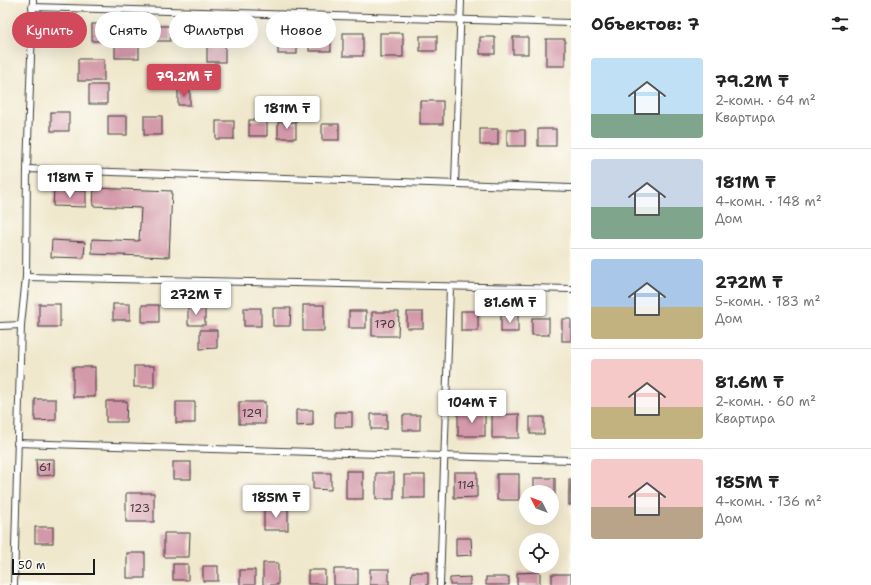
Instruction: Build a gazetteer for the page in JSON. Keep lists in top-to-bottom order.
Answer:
{
  "house_numbers": [
    "170",
    "129",
    "61",
    "114",
    "123"
  ],
  "scale_bar": "50 m",
  "north": "top left",
  "page": {
    "heading": "Объектов: 7",
    "chip": [
      "Купить",
      "Снять",
      "Фильтры",
      "Новое"
    ],
    "list": [
      {
        "name": "79.2M ₸",
        "note": "2-комн. · 64 m² · Квартира"
      },
      {
        "name": "181M ₸",
        "note": "4-комн. · 148 m² · Дом"
      },
      {
        "name": "272M ₸",
        "note": "5-комн. · 183 m² · Дом"
      },
      {
        "name": "81.6M ₸",
        "note": "2-комн. · 60 m² · Квартира"
      },
      {
        "name": "185M ₸",
        "note": "4-комн. · 136 m² · Дом"
      }
    ],
    "price": [
      "79.2M ₸",
      "181M ₸",
      "118M ₸",
      "272M ₸",
      "81.6M ₸",
      "104M ₸",
      "185M ₸"
    ],
    "scale": "50 m"
  }
}
